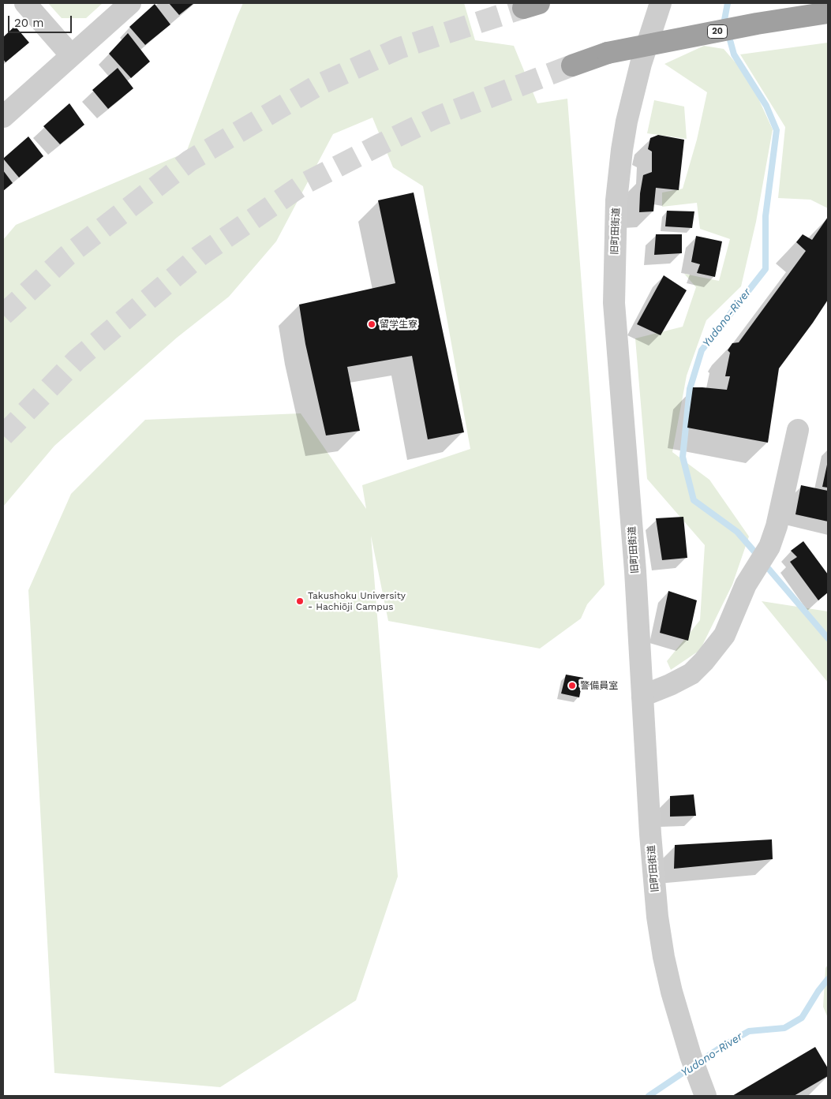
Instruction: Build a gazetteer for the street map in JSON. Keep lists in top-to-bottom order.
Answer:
{
  "streets": {
    "highway": ["20"],
    "street": ["旧町田街道"]
  },
  "water": ["Yudono-River"],
  "places": ["留学生寮", "Takushoku University - Hachiōji Campus", "警備員室"],
  "scale_bar": "20 m"
}
